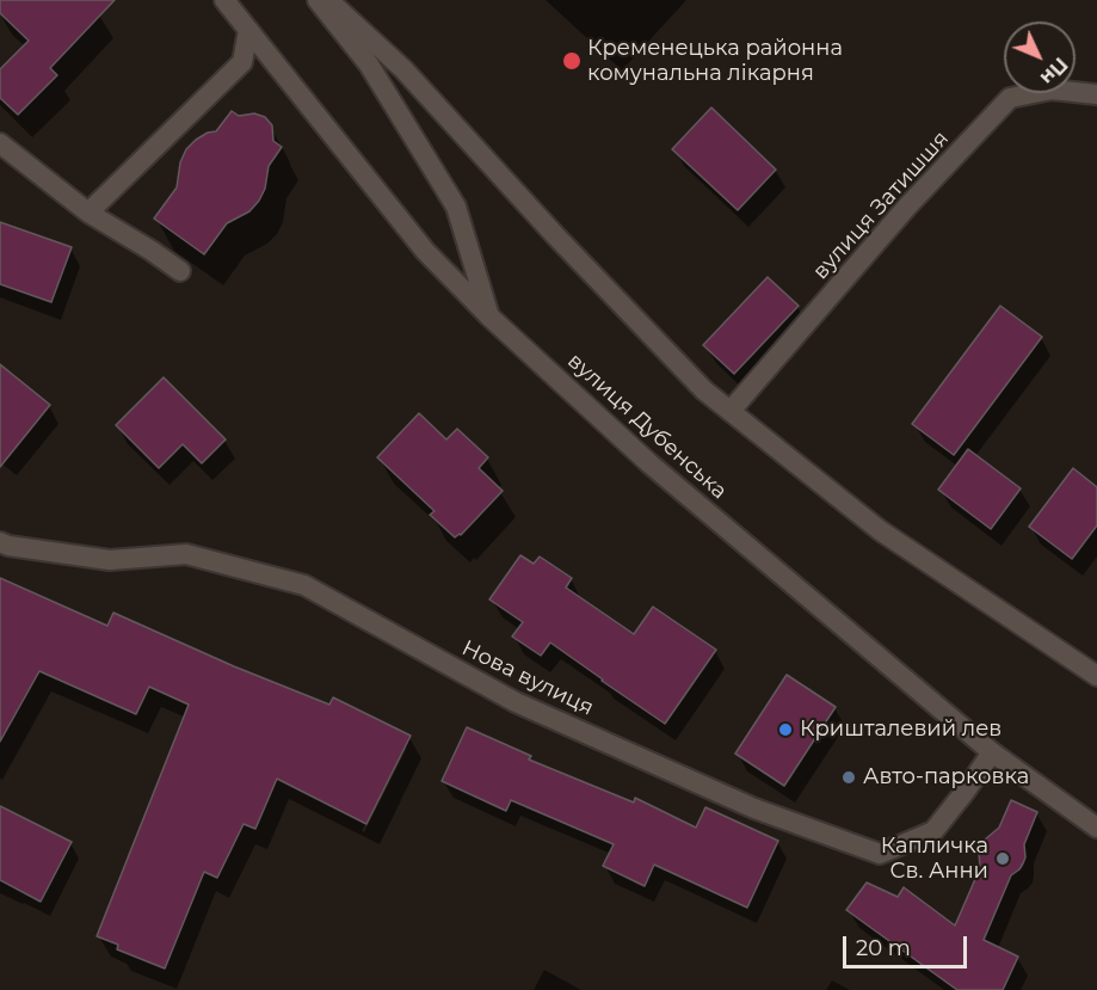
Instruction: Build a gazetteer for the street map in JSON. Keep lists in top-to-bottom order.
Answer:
{
  "streets": {
    "street": ["вулиця Затишшя", "вулиця Дубенська", "Нова вулиця"]
  },
  "crossings": [
    ["вулиця Дубенська", "Нова вулиця"]
  ],
  "places": [
    "Кременецька районна комунальна лікарня",
    "Кришталевий лев",
    "Авто-парковка",
    "Капличка Св. Анни"
  ],
  "scale_bar": "20 m",
  "north": "bottom right"
}
